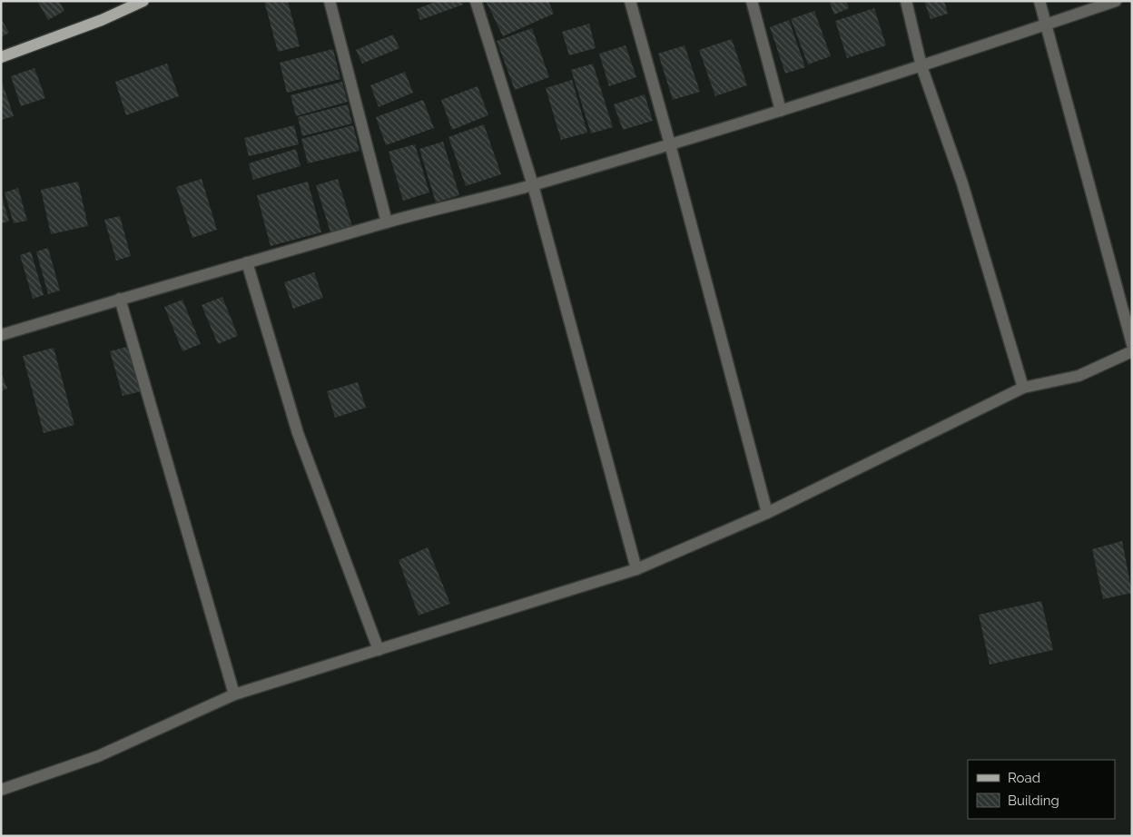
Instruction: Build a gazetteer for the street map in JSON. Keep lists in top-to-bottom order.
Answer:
{
  "legend": ["Road", "Building"]
}
